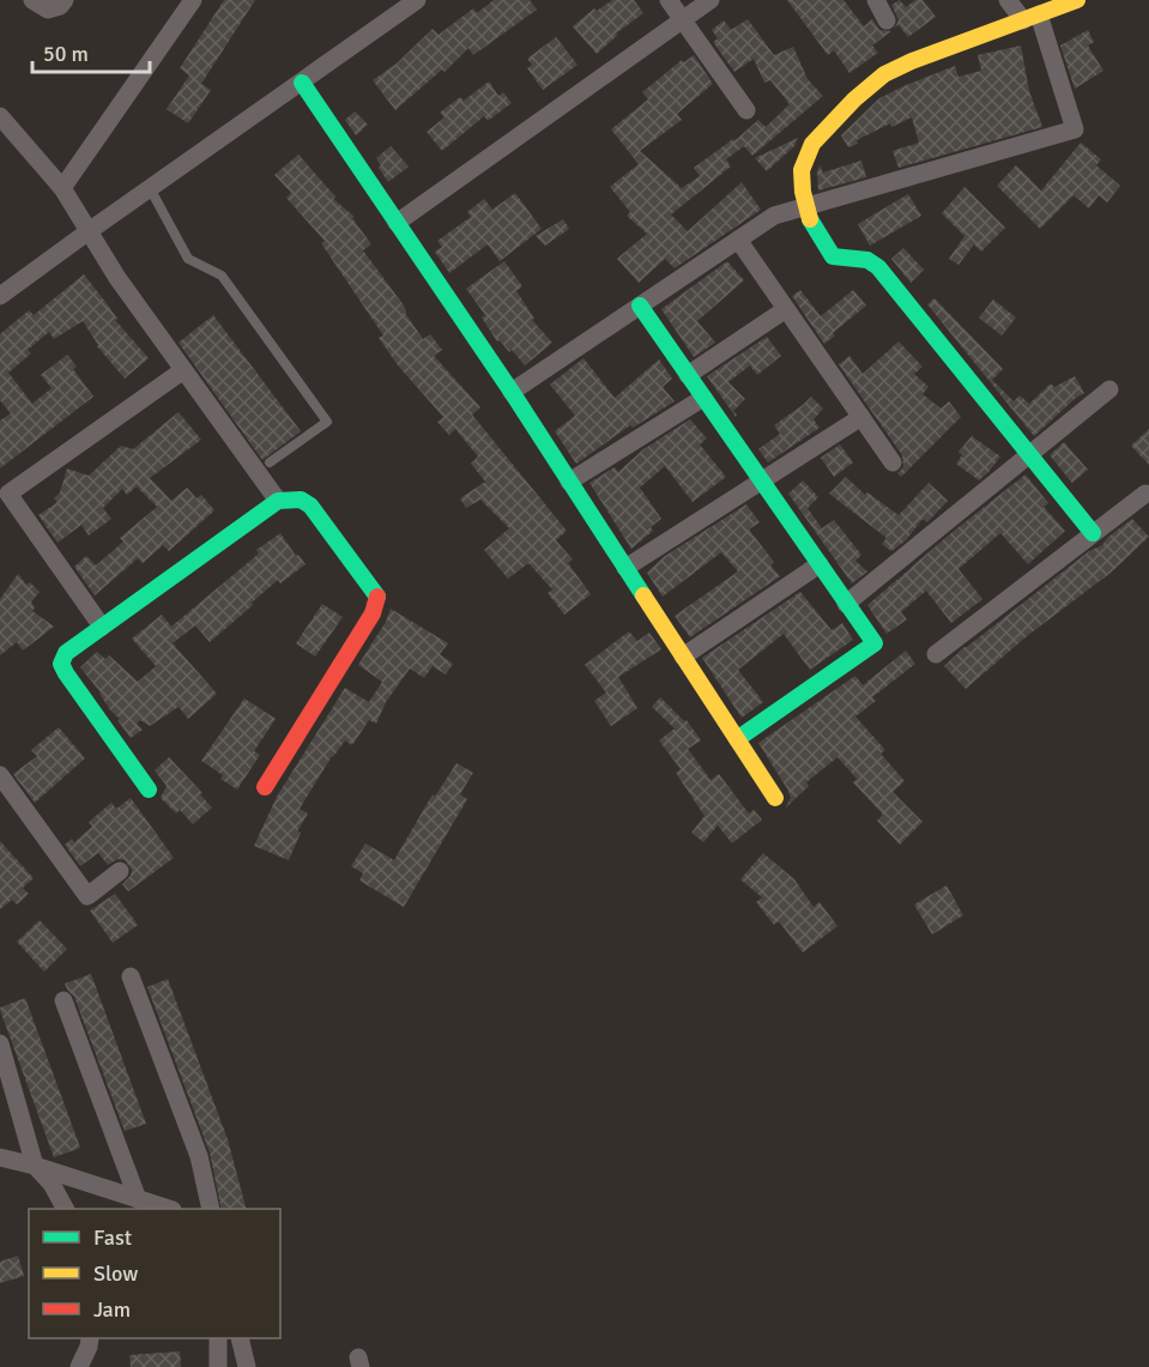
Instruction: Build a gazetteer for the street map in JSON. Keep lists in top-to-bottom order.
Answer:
{
  "legend": ["Fast", "Slow", "Jam"],
  "scale_bar": "50 m"
}
